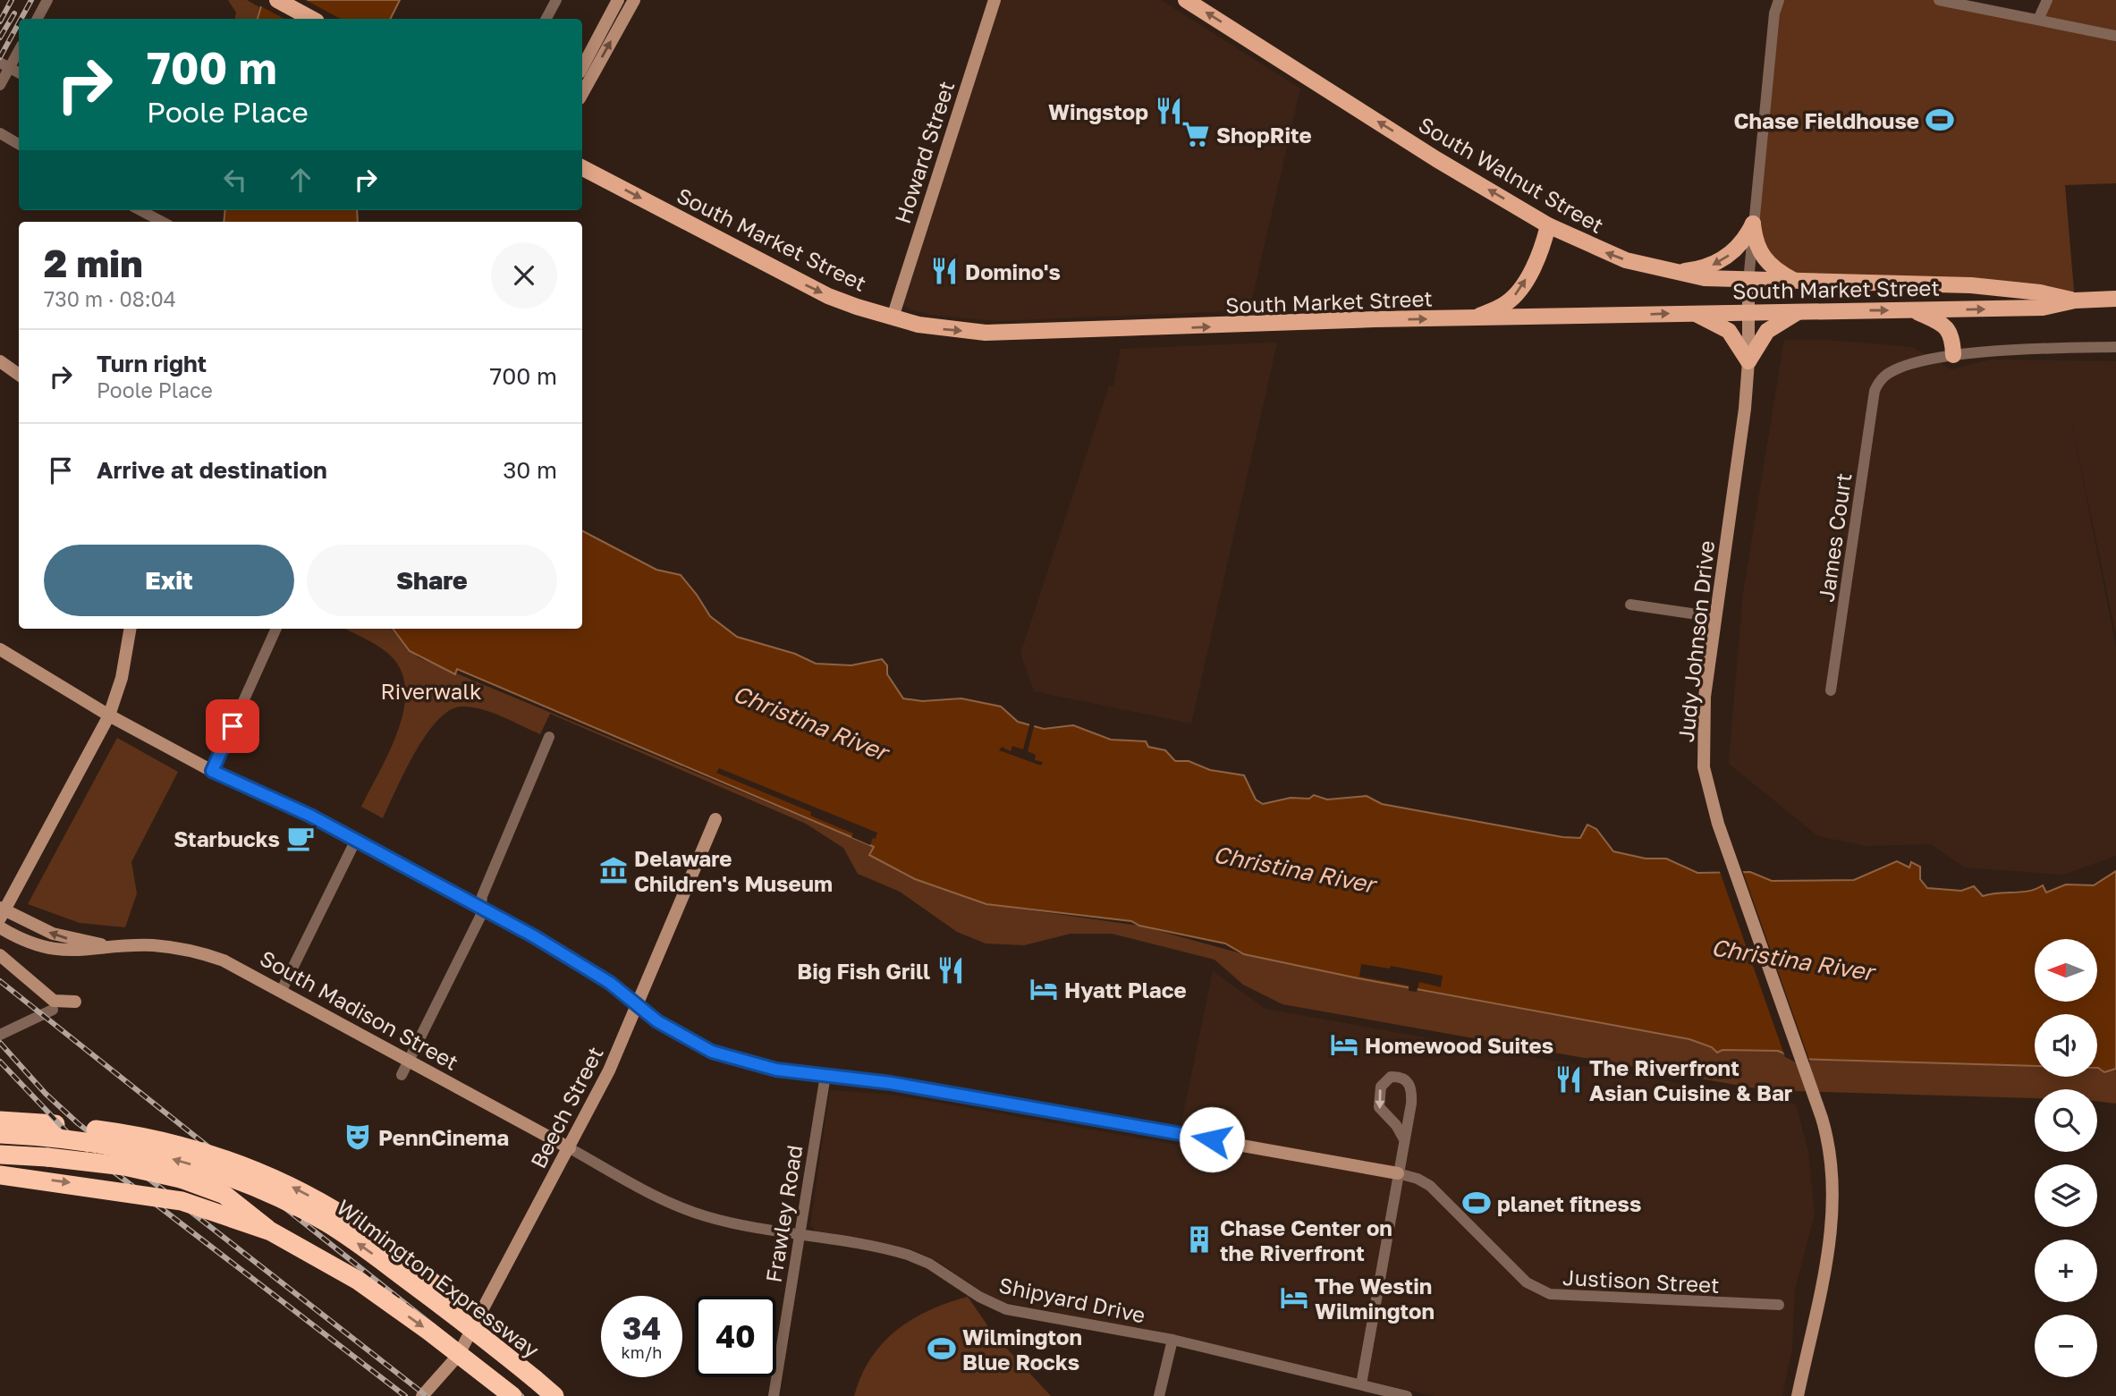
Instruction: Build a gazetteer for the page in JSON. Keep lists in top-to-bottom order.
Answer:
{
  "streets": {
    "highway": ["Wilmington Expressway"],
    "main road": ["South Walnut Street", "South Market Street"],
    "street": [
      "Howard Street",
      "James Court",
      "Judy Johnson Drive",
      "South Madison Street",
      "Beech Street",
      "Frawley Road",
      "Justison Street",
      "Shipyard Drive"
    ]
  },
  "crossings": [
    ["Howard Street", "South Market Street"],
    ["South Walnut Street", "South Market Street"],
    ["South Walnut Street", "Judy Johnson Drive"],
    ["South Market Street", "Judy Johnson Drive"],
    ["South Madison Street", "Beech Street"],
    ["South Madison Street", "Shipyard Drive"],
    ["Beech Street", "Shipyard Drive"],
    ["Frawley Road", "Shipyard Drive"]
  ],
  "one_way": ["South Walnut Street", "South Market Street"],
  "water": ["Christina River"],
  "parks": ["Riverwalk"],
  "places": {
    "restaurant": [
      "Wingstop",
      "Domino's",
      "Big Fish Grill",
      "The Riverfront Asian Cuisine & Bar"
    ],
    "sports": ["Chase Fieldhouse", "planet fitness", "Wilmington Blue Rocks"],
    "supermarket": ["ShopRite"],
    "cafe": ["Starbucks"],
    "museum": ["Delaware Children's Museum"],
    "hotel": ["Hyatt Place", "Homewood Suites", "The Westin Wilmington"],
    "theatre": ["PennCinema"],
    "building": ["Chase Center on the Riverfront"]
  },
  "north": "left",
  "page": {
    "turn": ["700 m", "Poole Place"],
    "heading": ["2 min", "730 m · 08:04"],
    "list": [
      {
        "name": "Turn right",
        "note": "Poole Place",
        "value": "700 m"
      },
      {
        "name": "Arrive at destination",
        "value": "30 m"
      }
    ],
    "buttons": ["Exit", "Share"],
    "map_buttons": ["+", "−"],
    "speed": "34 km/h",
    "limit": "40"
  }
}
